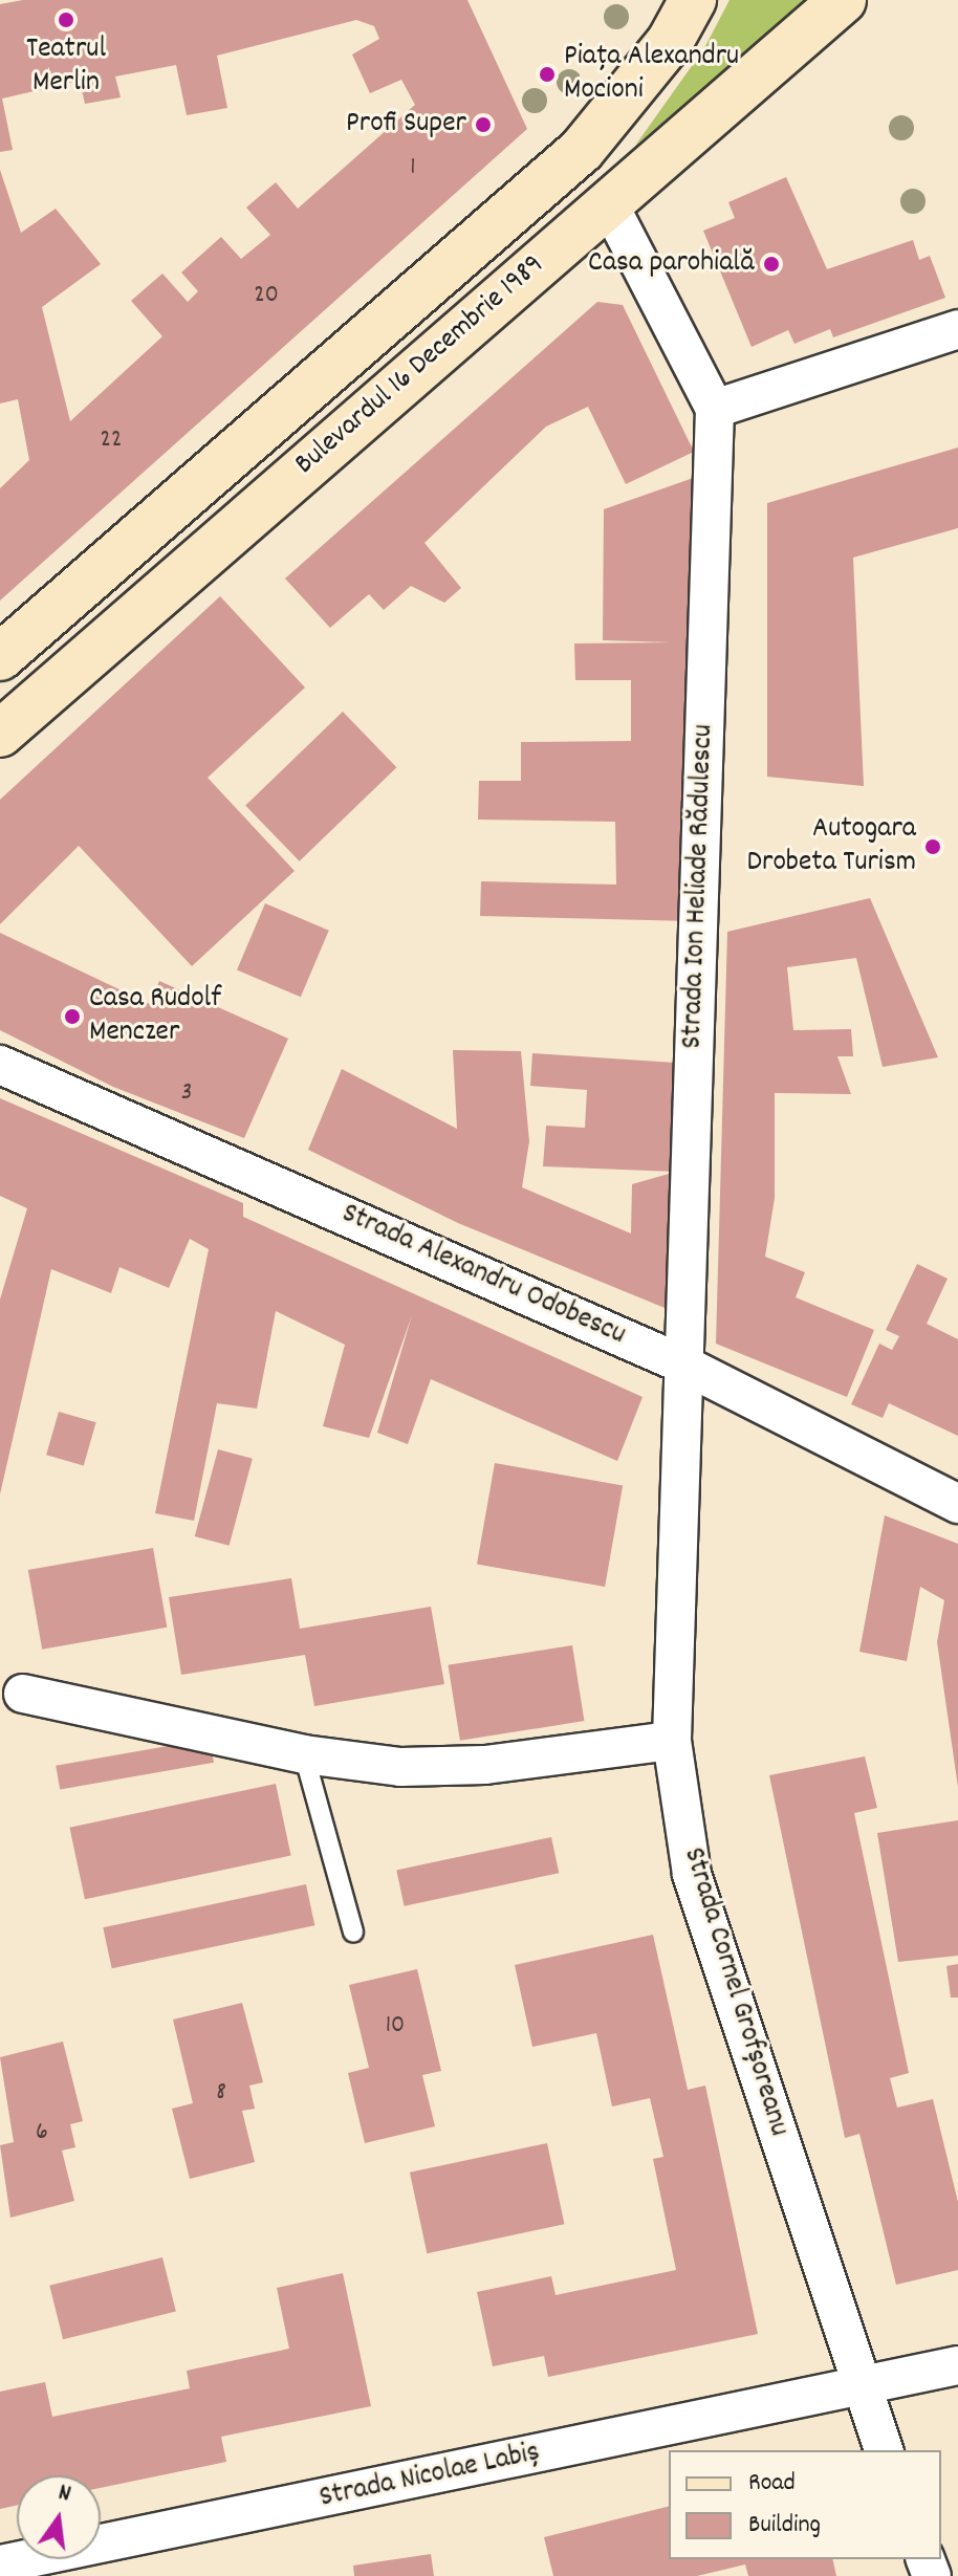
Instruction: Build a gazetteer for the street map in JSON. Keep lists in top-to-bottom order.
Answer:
{
  "streets": {
    "main road": ["Bulevardul 16 Decembrie 1989"],
    "street": [
      "Strada Ion Heliade Rădulescu",
      "Strada Alexandru Odobescu",
      "Strada Cornel Grofșoreanu",
      "Strada Nicolae Labiș"
    ]
  },
  "crossings": [
    ["Strada Ion Heliade Rădulescu", "Strada Alexandru Odobescu"],
    ["Strada Ion Heliade Rădulescu", "Strada Cornel Grofșoreanu"],
    ["Strada Alexandru Odobescu", "Strada Cornel Grofșoreanu"],
    ["Strada Cornel Grofșoreanu", "Strada Nicolae Labiș"]
  ],
  "places": [
    "Teatrul Merlin",
    "Piața Alexandru Mocioni",
    "Profi Super",
    "Casa parohială",
    "Autogara Drobeta Turism",
    "Casa Rudolf Menczer"
  ],
  "house_numbers": [
    "1",
    "20",
    "22",
    "3",
    "10",
    "8",
    "6"
  ],
  "legend": ["Road", "Building"],
  "north": "top"
}
